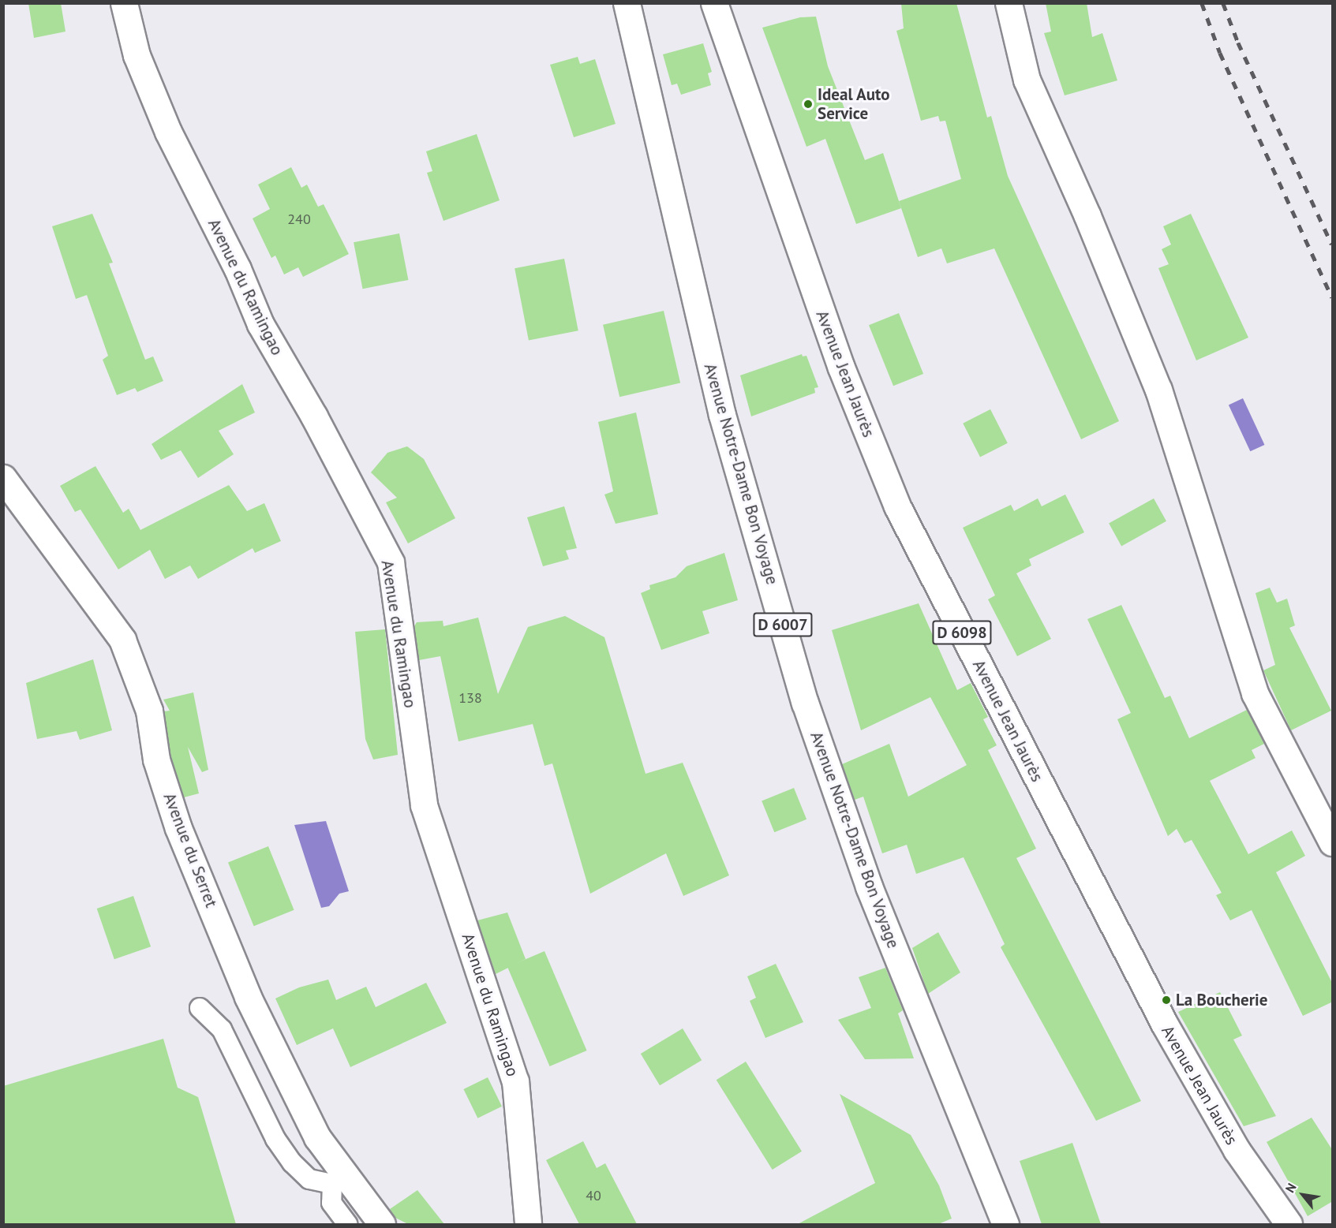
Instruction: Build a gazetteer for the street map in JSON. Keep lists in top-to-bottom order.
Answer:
{
  "streets": {
    "street": [
      "Avenue du Ramingao",
      "Avenue Jean Jaurès",
      "Avenue Notre-Dame Bon Voyage",
      "D 6007",
      "D 6098",
      "Avenue du Serret"
    ]
  },
  "places": ["Ideal Auto Service", "La Boucherie"],
  "house_numbers": ["240", "138", "40"],
  "north": "top left"
}
